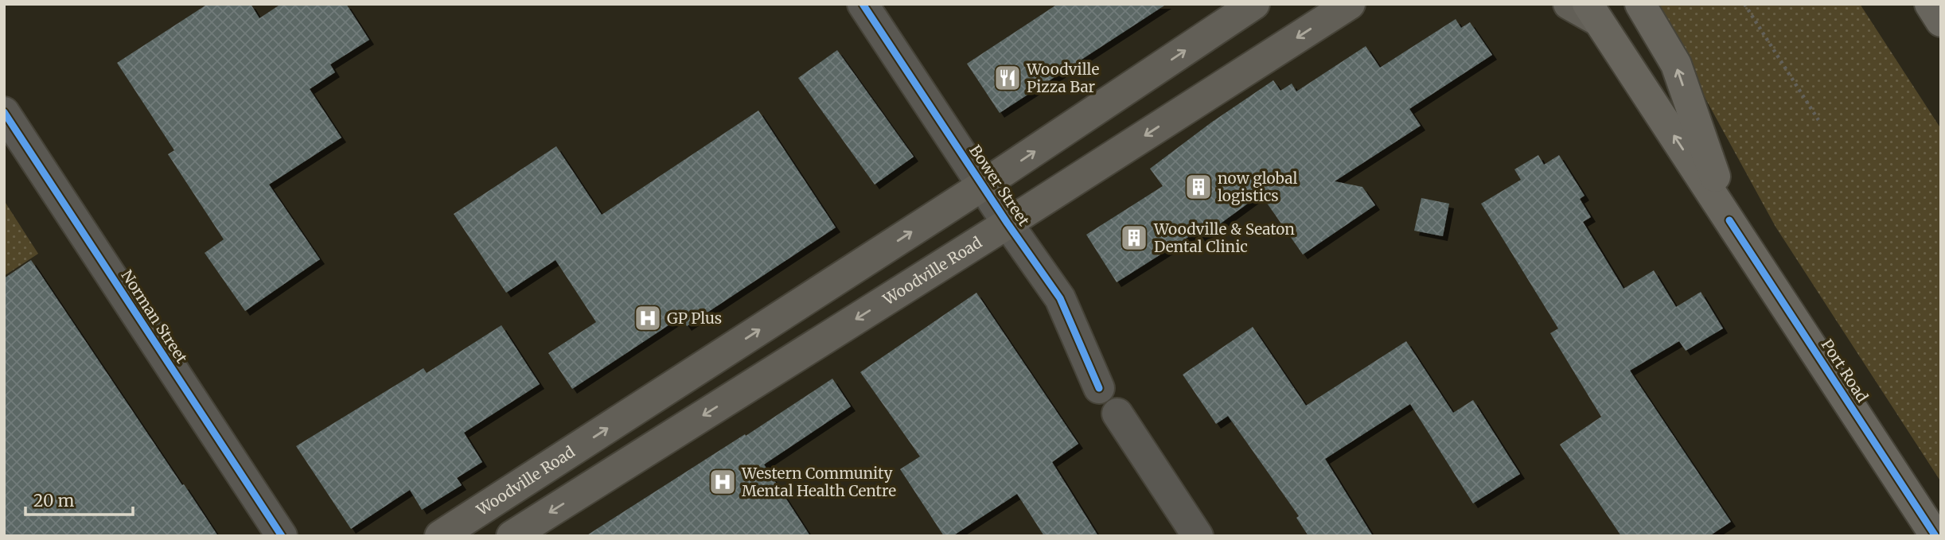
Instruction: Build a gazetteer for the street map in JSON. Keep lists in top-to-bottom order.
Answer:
{
  "streets": {
    "highway": ["Port Road"],
    "main road": ["Woodville Road"],
    "street": ["Bower Street", "Norman Street"]
  },
  "crossings": [
    ["Bower Street", "Woodville Road"]
  ],
  "places": {
    "restaurant": ["Woodville Pizza Bar"],
    "building": ["now global logistics", "Woodville & Seaton Dental Clinic"],
    "hospital": ["GP Plus", "Western Community Mental Health Centre"]
  },
  "scale_bar": "20 m"
}
